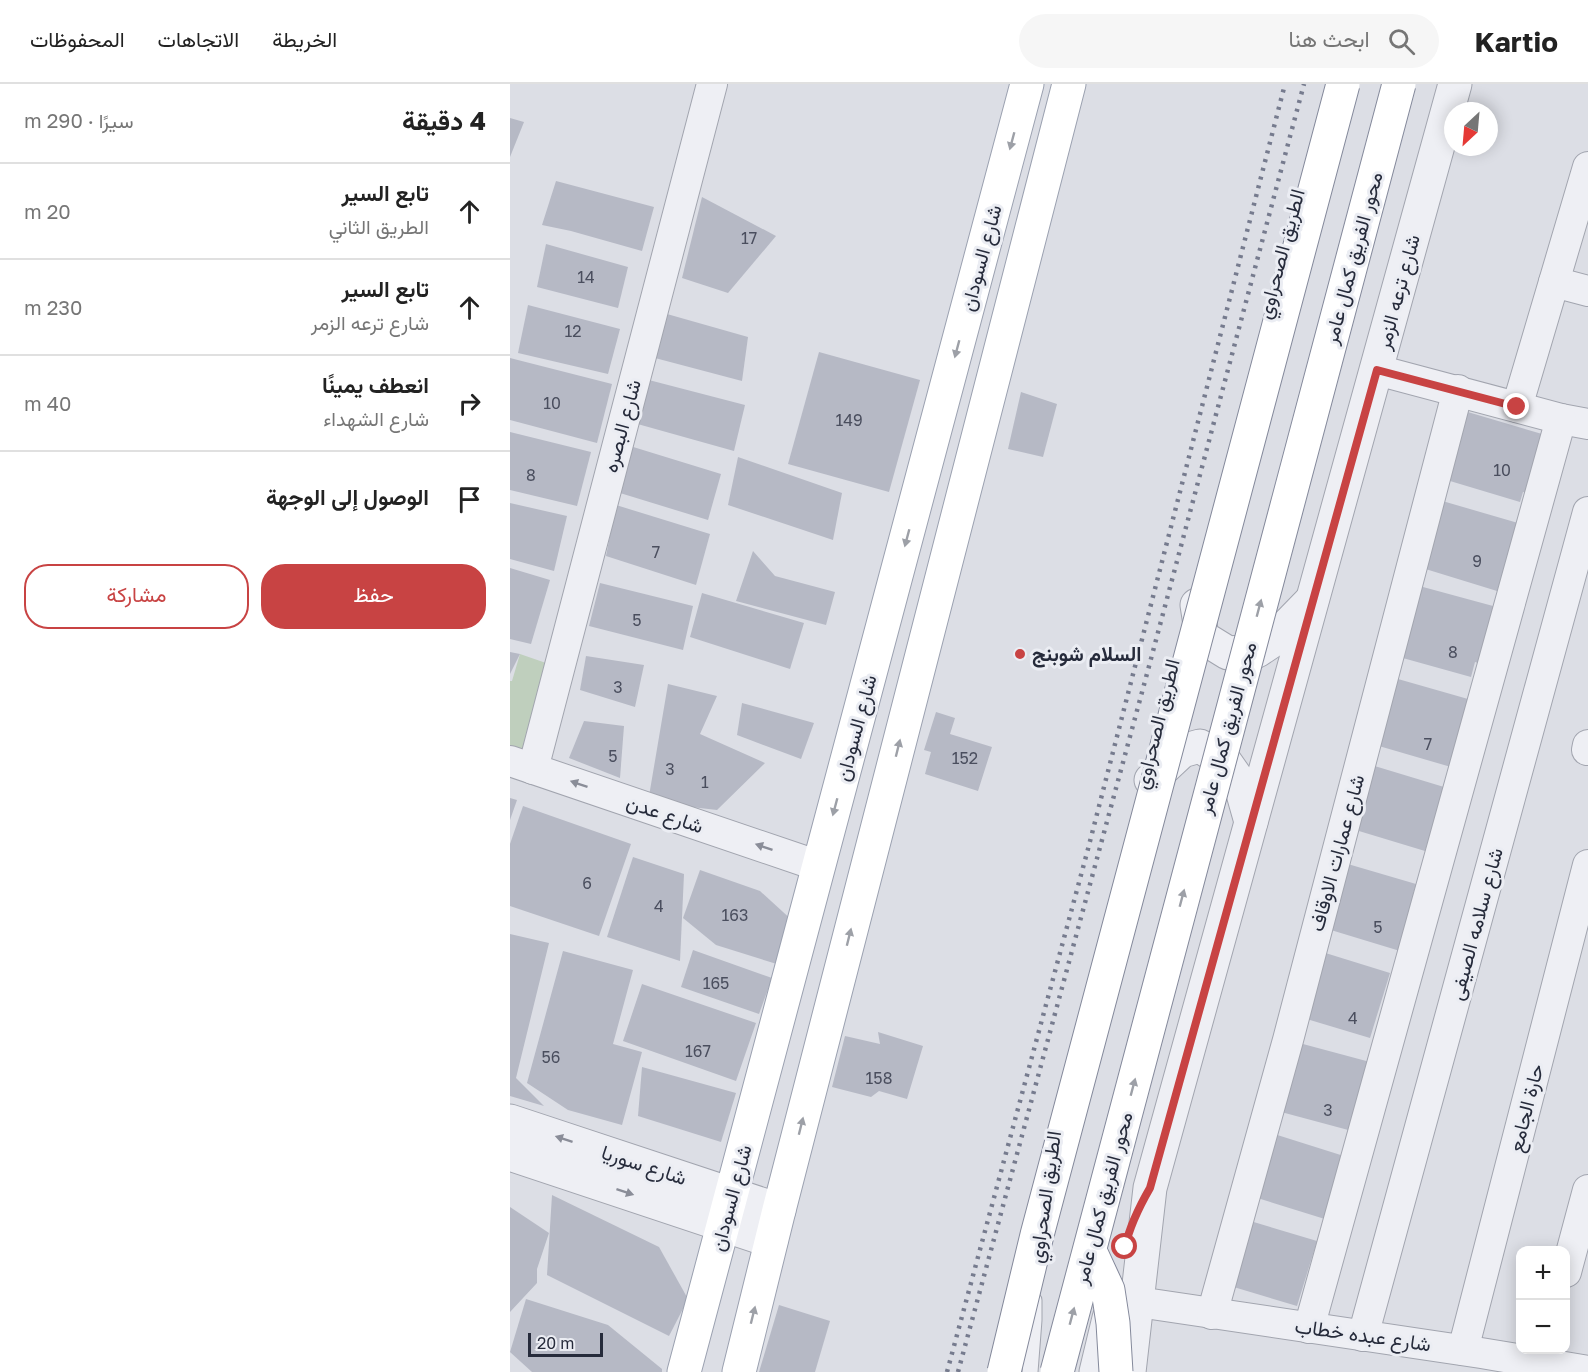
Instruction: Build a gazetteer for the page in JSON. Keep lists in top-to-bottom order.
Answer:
{
  "streets": {
    "main road": ["شارع السودان", "محور الفريق كمال عامر"],
    "street": [
      "شارع ترعه الزمر",
      "شارع البصره",
      "شارع عدن",
      "شارع عمارات الاوقاف",
      "شارع سلامه الصيفى",
      "حارة الجامع",
      "شارع سوريا",
      "شارع عبده خطاب"
    ],
    "lane": ["الطريق الصحراوي"]
  },
  "crossings": [
    ["شارع السودان", "شارع عدن"],
    ["شارع السودان", "شارع سوريا"],
    ["شارع ترعه الزمر", "شارع عبده خطاب"],
    ["شارع البصره", "شارع عدن"],
    ["شارع عمارات الاوقاف", "شارع عبده خطاب"],
    ["شارع سلامه الصيفى", "شارع عبده خطاب"],
    ["حارة الجامع", "شارع عبده خطاب"]
  ],
  "one_way": ["شارع عدن"],
  "places": ["السلام شوبنج"],
  "house_numbers": [
    "17",
    "14",
    "12",
    "10",
    "149",
    "10",
    "8",
    "7",
    "9",
    "5",
    "8",
    "3",
    "7",
    "5",
    "152",
    "3",
    "1",
    "6",
    "4",
    "163",
    "5",
    "165",
    "4",
    "167",
    "56",
    "158",
    "3"
  ],
  "scale_bar": "20 m",
  "north": "bottom left",
  "page": {
    "header": "Kartio",
    "search": "ابحث هنا",
    "nav": ["الخريطة", "الاتجاهات", "المحفوظات"],
    "heading": ["4 دقيقة", "سيرًا · 290 m"],
    "list": [
      ["تابع السير", "الطريق الثاني", "20 m"],
      ["تابع السير", "شارع ترعه الزمر", "230 m"],
      ["انعطف يمينًا", "شارع الشهداء", "40 m"],
      "الوصول إلى الوجهة"
    ],
    "buttons": ["حفظ", "مشاركة"],
    "map_buttons": ["+", "−"],
    "scale": "20 m"
  }
}
